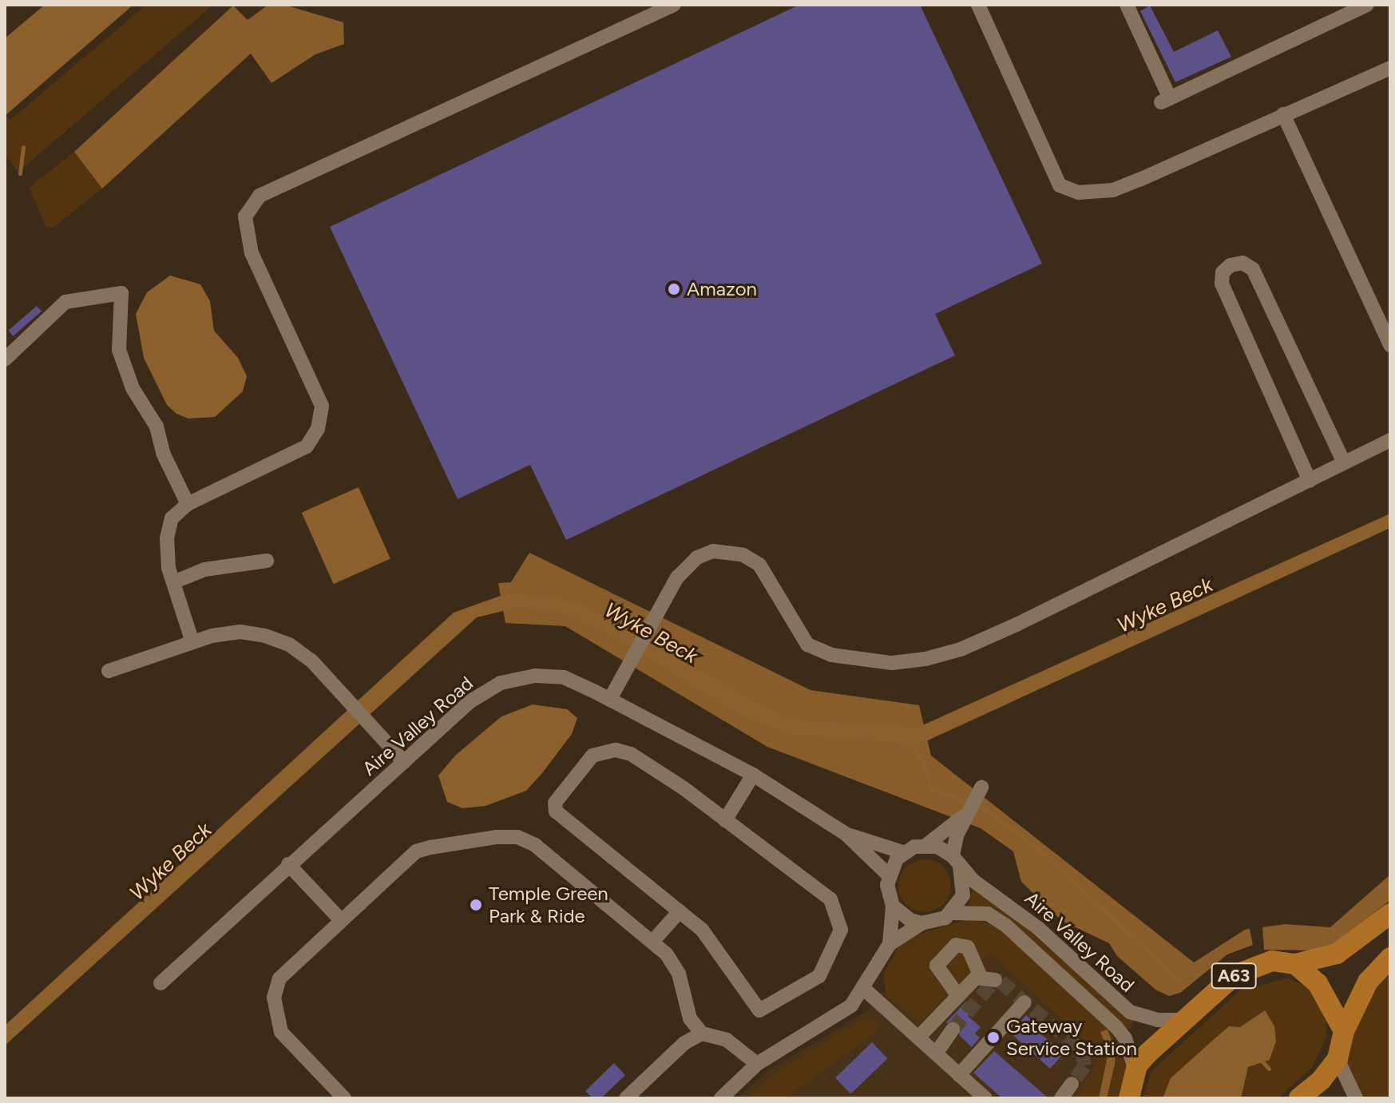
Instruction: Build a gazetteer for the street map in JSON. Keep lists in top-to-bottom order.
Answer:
{
  "streets": {
    "highway": ["A63"],
    "street": ["Aire Valley Road"]
  },
  "crossings": [
    ["Aire Valley Road", "A63"]
  ],
  "water": ["Wyke Beck"],
  "places": ["Amazon", "Temple Green Park & Ride", "Gateway Service Station"]
}
